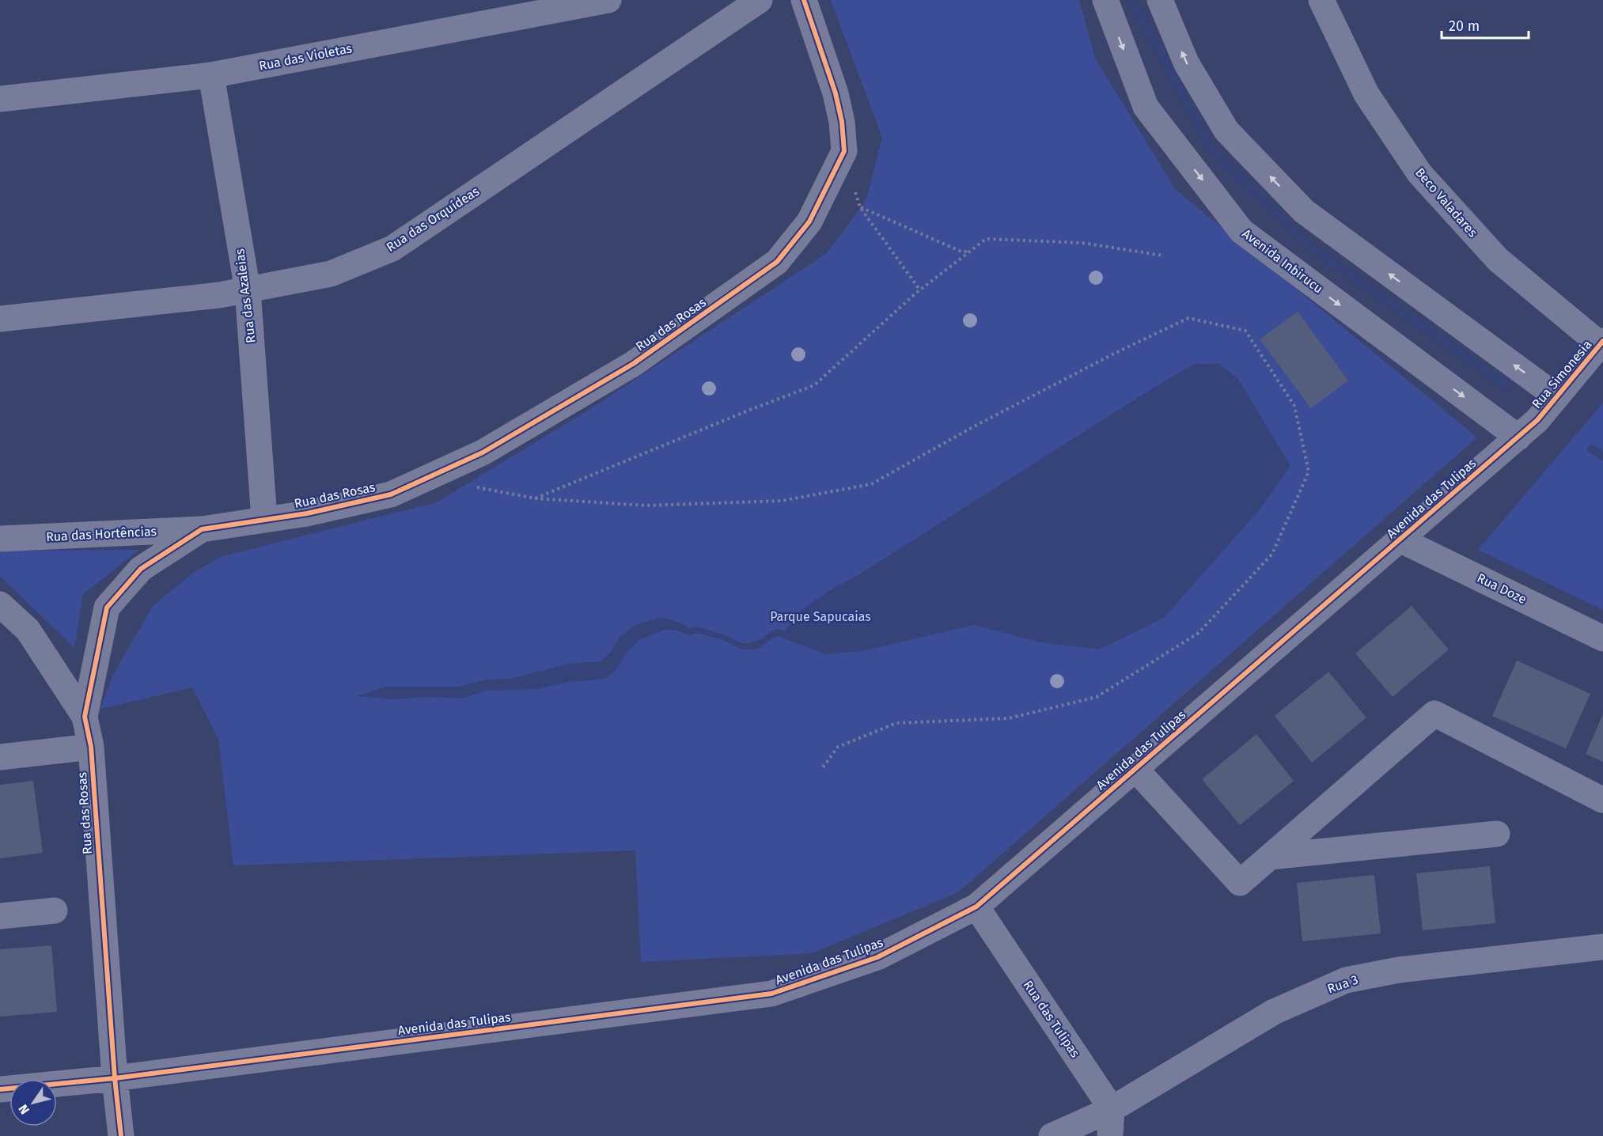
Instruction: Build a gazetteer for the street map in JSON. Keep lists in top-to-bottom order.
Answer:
{
  "streets": {
    "street": [
      "Rua das Violetas",
      "Beco Valadares",
      "Rua das Orquídeas",
      "Avenida Inbirucu",
      "Rua das Azaleias",
      "Rua das Rosas",
      "Rua Simonesia",
      "Avenida das Tulipas",
      "Rua das Hortências",
      "Rua Doze",
      "Rua 3",
      "Rua das Tulipas"
    ]
  },
  "crossings": [
    ["Rua das Violetas", "Rua das Azaleias"],
    ["Beco Valadares", "Rua Simonesia"],
    ["Rua das Orquídeas", "Rua das Azaleias"],
    ["Avenida Inbirucu", "Avenida das Tulipas"],
    ["Rua das Azaleias", "Rua das Rosas"],
    ["Rua das Rosas", "Avenida das Tulipas"],
    ["Rua das Rosas", "Rua das Hortências"],
    ["Rua Simonesia", "Avenida das Tulipas"],
    ["Avenida das Tulipas", "Rua Doze"],
    ["Avenida das Tulipas", "Rua das Tulipas"],
    ["Rua 3", "Rua das Tulipas"]
  ],
  "parks": ["Parque Sapucaias"],
  "scale_bar": "20 m",
  "north": "bottom left"
}
